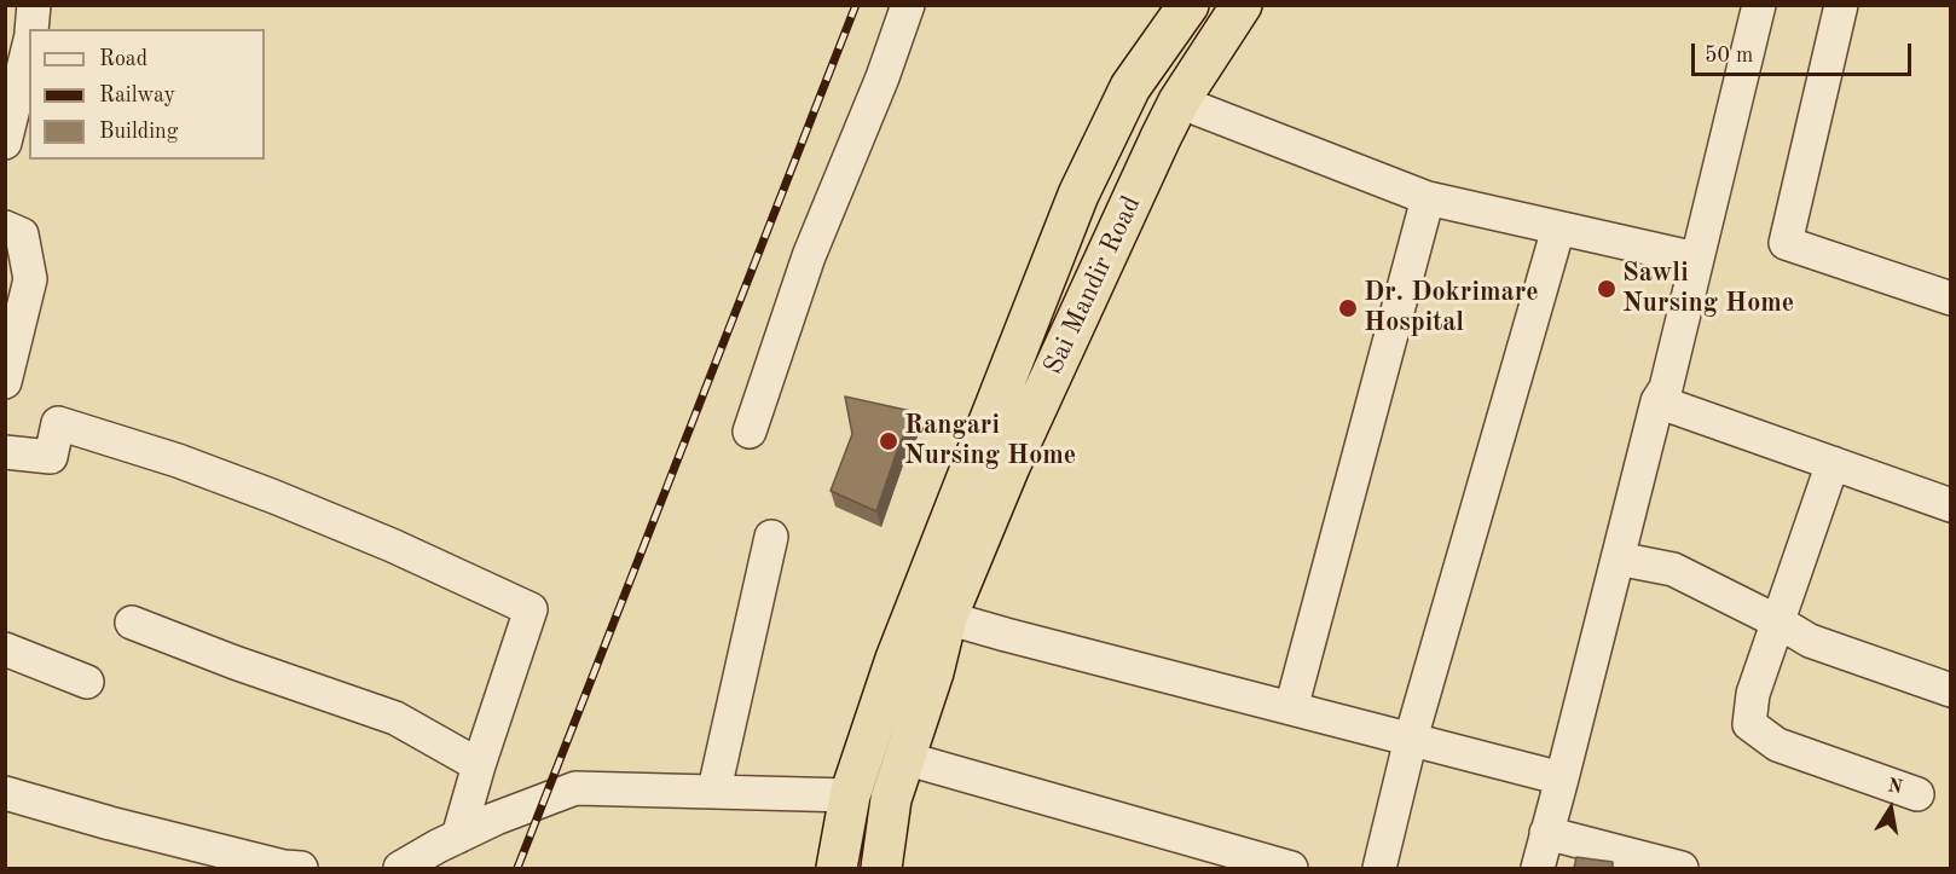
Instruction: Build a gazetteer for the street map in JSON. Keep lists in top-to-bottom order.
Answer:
{
  "streets": {
    "highway": ["Sai Mandir Road"]
  },
  "places": ["Sawli Nursing Home", "Dr. Dokrimare Hospital", "Rangari Nursing Home"],
  "legend": ["Road", "Railway", "Building"],
  "scale_bar": "50 m",
  "north": "top"
}
